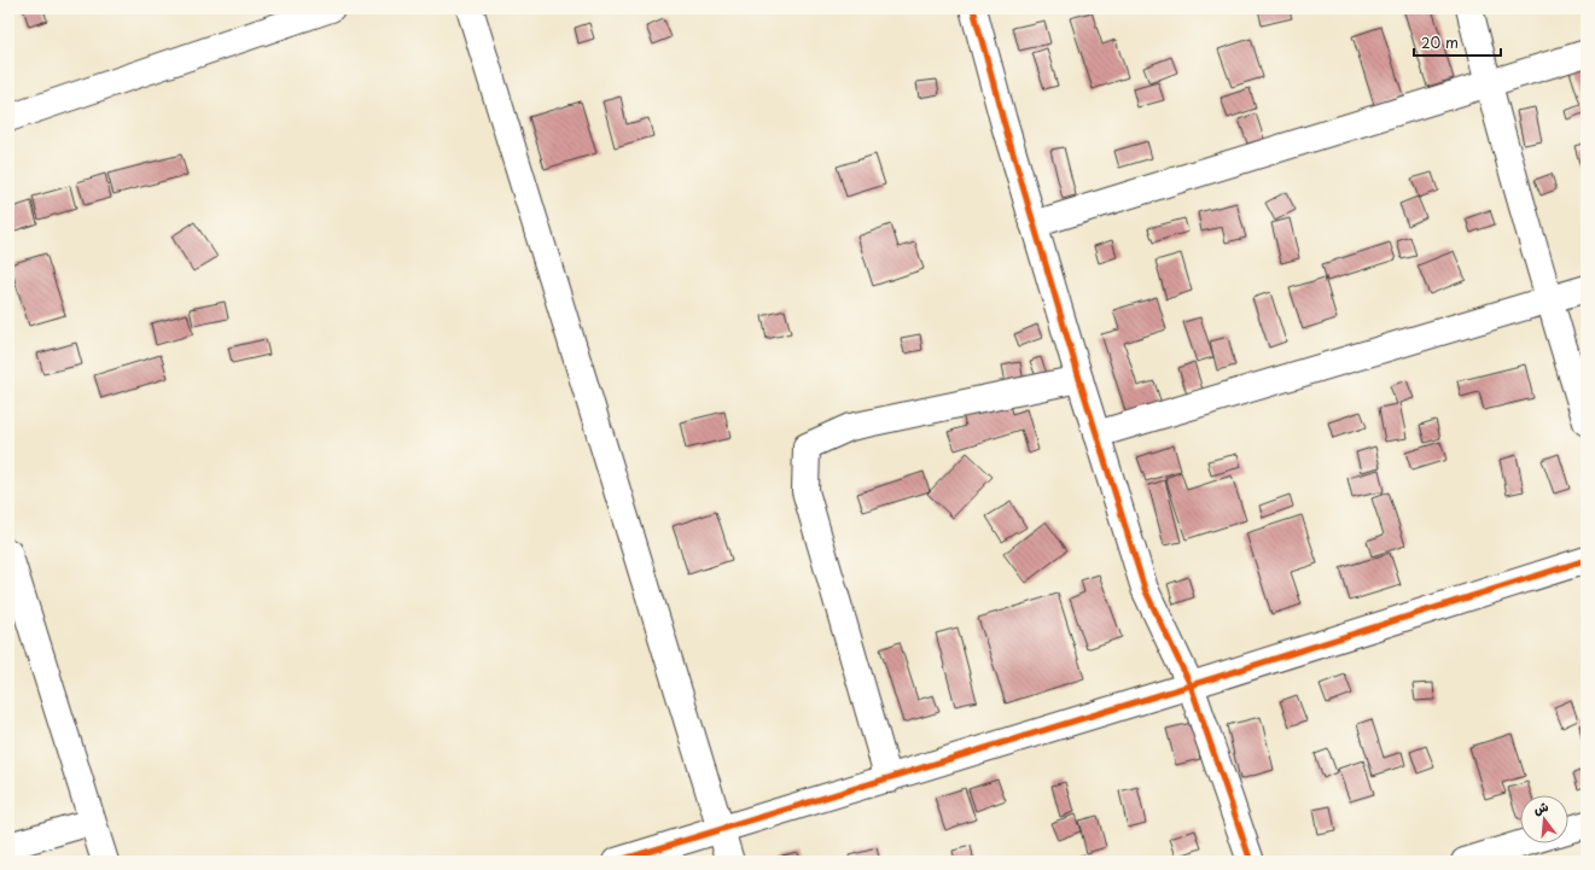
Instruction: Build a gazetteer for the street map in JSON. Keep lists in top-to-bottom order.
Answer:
{
  "scale_bar": "20 m",
  "north": "top"
}
